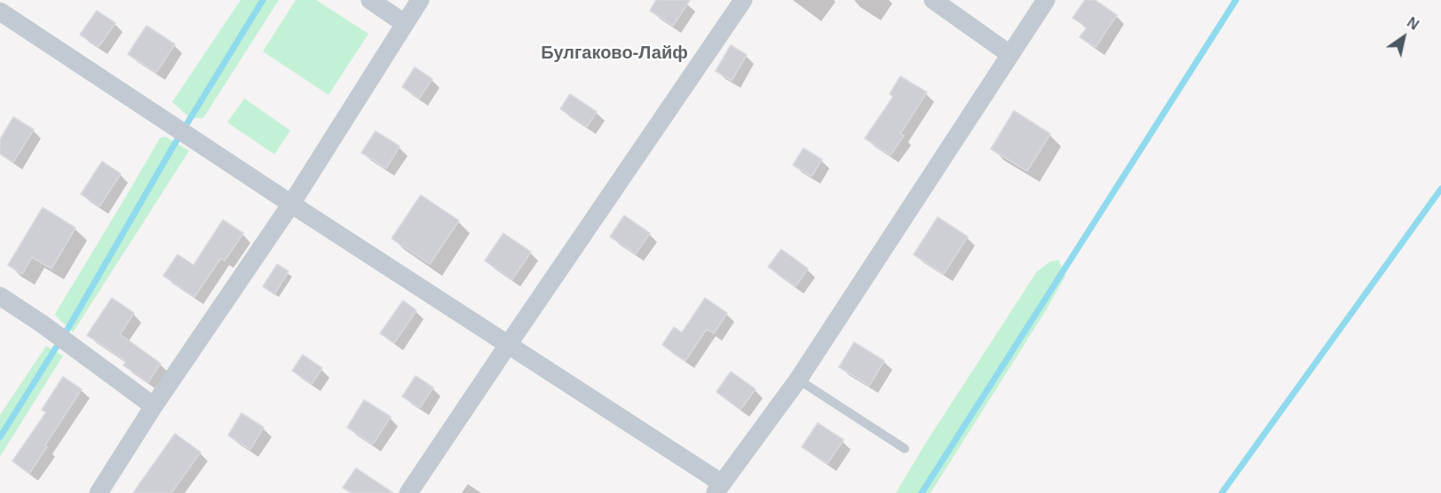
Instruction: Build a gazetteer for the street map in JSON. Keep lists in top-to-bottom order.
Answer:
{
  "districts": ["Булгаково-Лайф"],
  "north": "top right"
}
